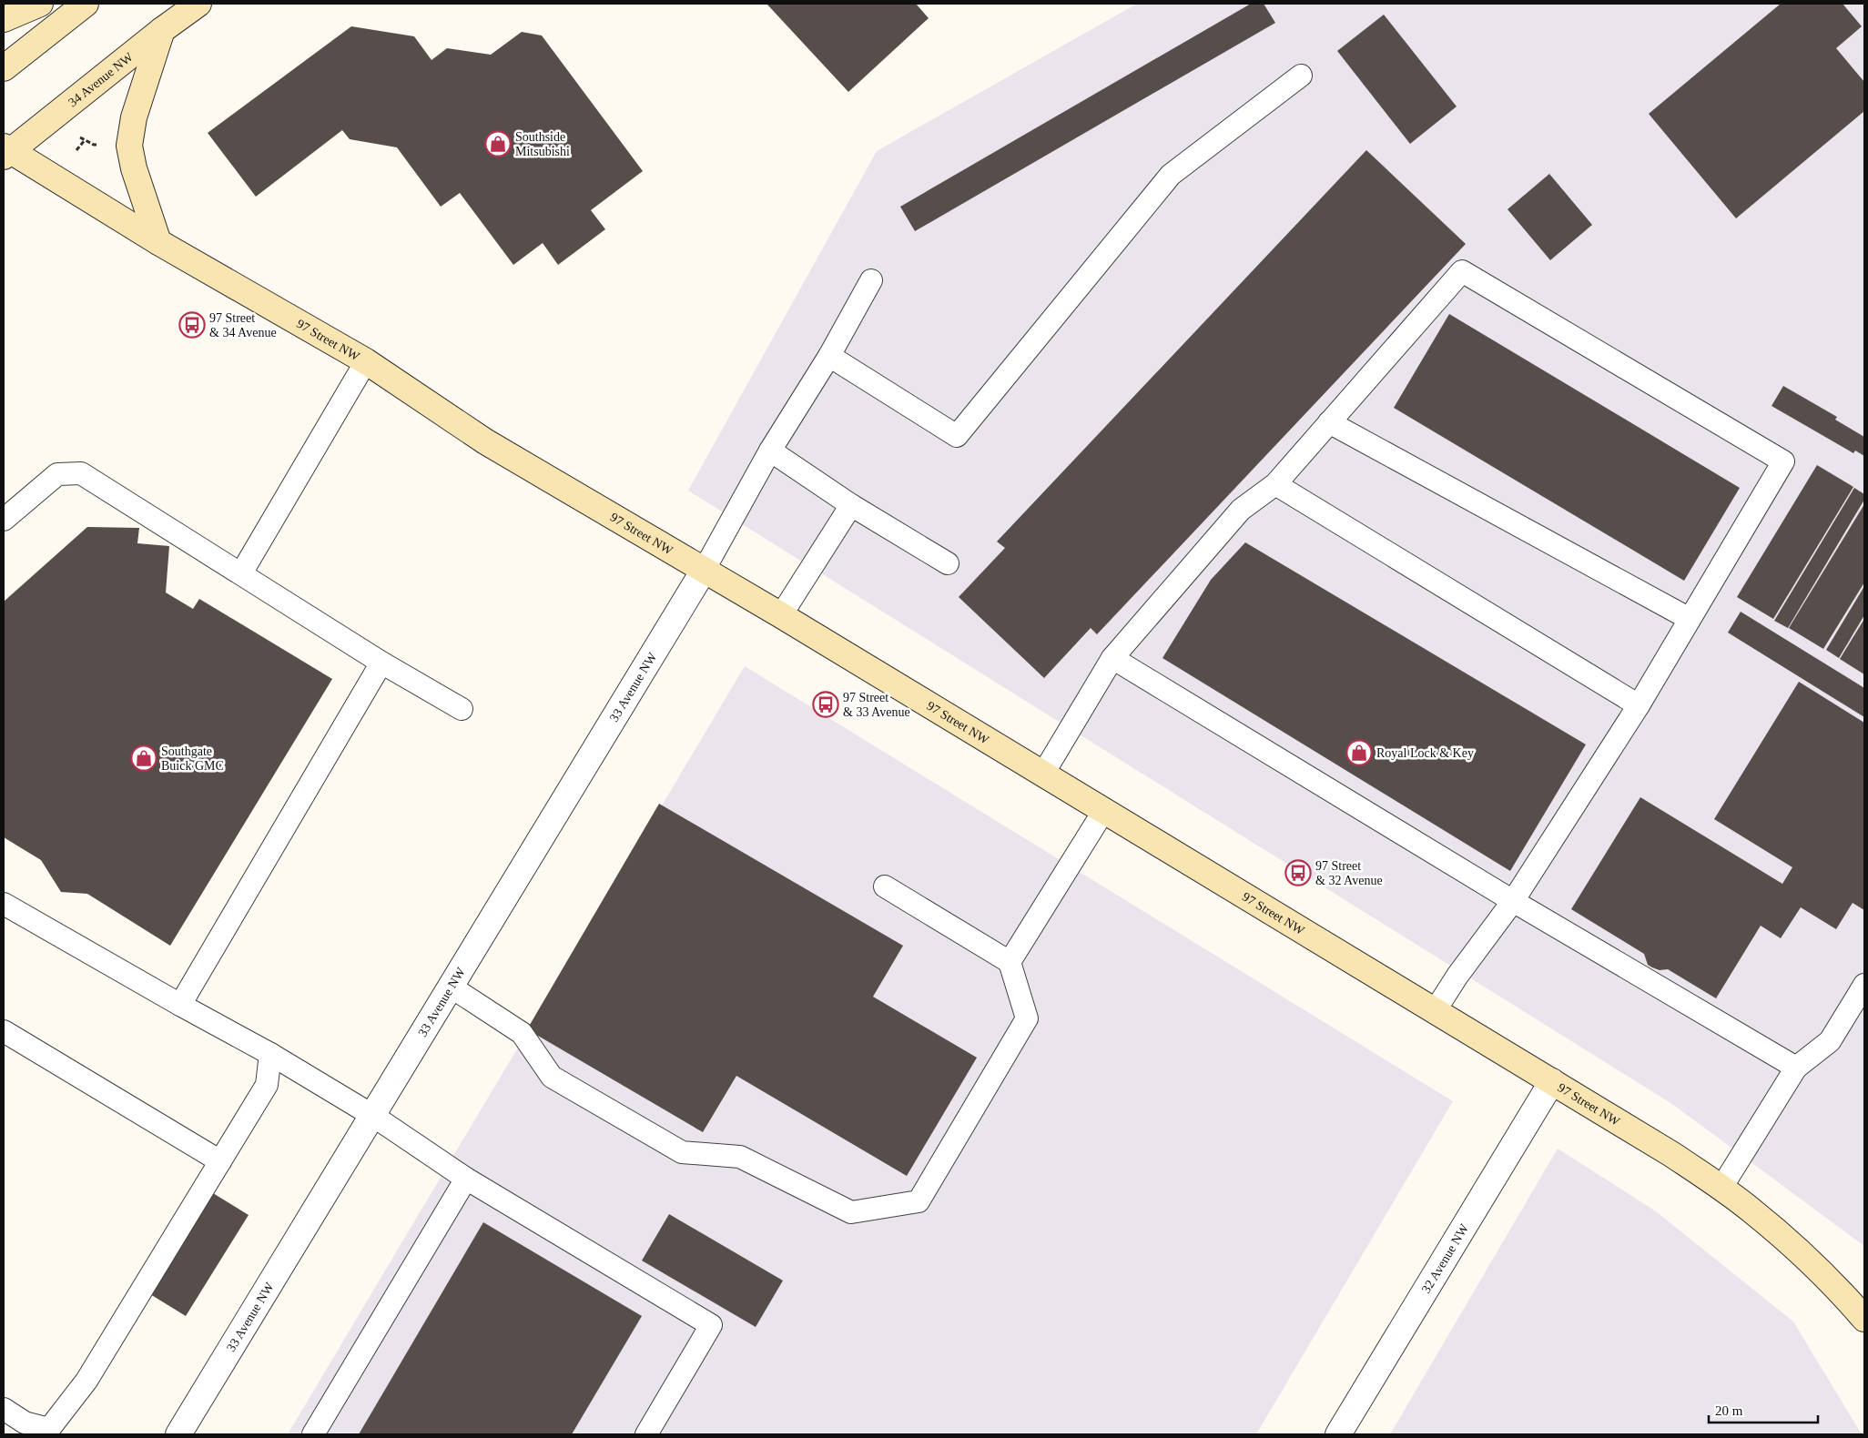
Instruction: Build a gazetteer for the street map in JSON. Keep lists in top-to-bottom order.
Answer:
{
  "streets": {
    "street": [
      "34 Avenue NW",
      "97 Street NW",
      "33 Avenue NW",
      "32 Avenue NW"
    ]
  },
  "crossings": [
    ["34 Avenue NW", "97 Street NW"],
    ["97 Street NW", "33 Avenue NW"],
    ["97 Street NW", "32 Avenue NW"]
  ],
  "places": {
    "shop": ["Southside Mitsubishi", "Royal Lock & Key", "Southgate Buick GMC"],
    "bus stop": ["97 Street & 34 Avenue", "97 Street & 33 Avenue", "97 Street & 32 Avenue"]
  },
  "scale_bar": "20 m"
}
